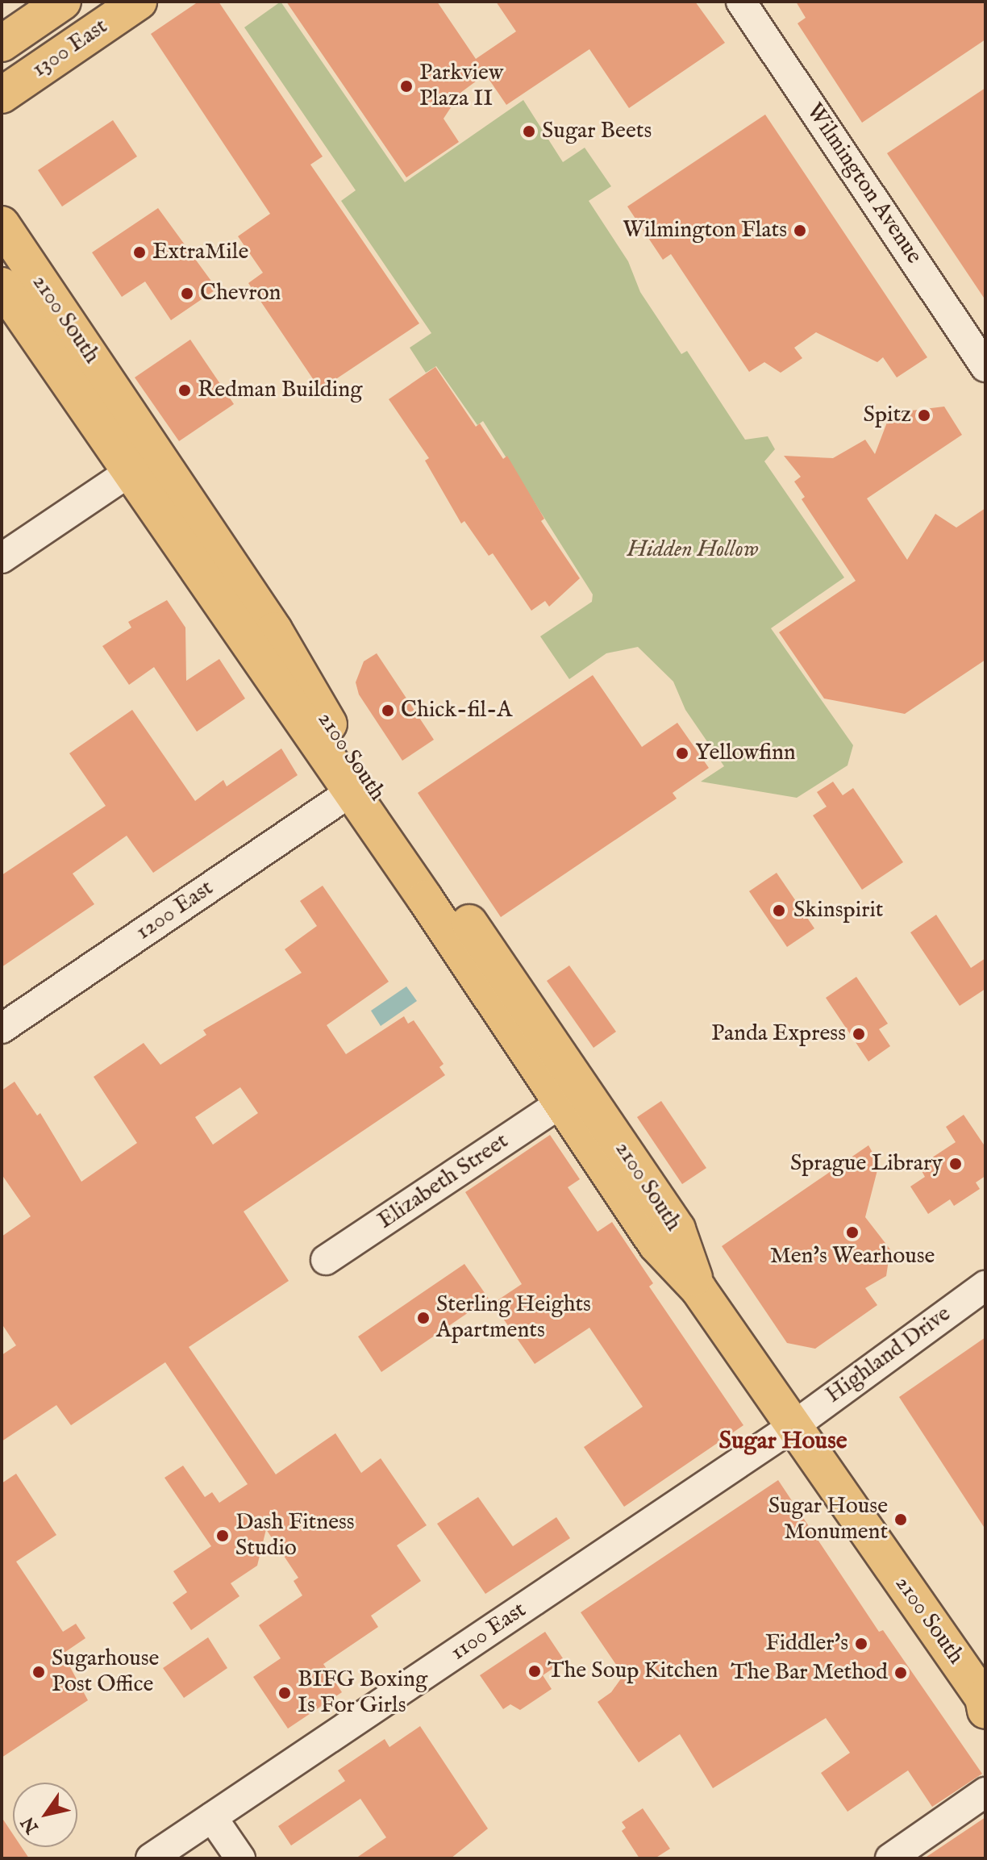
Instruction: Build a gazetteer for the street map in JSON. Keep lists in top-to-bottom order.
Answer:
{
  "streets": {
    "main road": ["1300 East", "2100 South"],
    "street": [
      "Wilmington Avenue",
      "1200 East",
      "Elizabeth Street",
      "Highland Drive",
      "1100 East"
    ]
  },
  "crossings": [
    ["2100 South", "1200 East"],
    ["2100 South", "Elizabeth Street"],
    ["2100 South", "Highland Drive"],
    ["2100 South", "1100 East"],
    ["Highland Drive", "1100 East"]
  ],
  "districts": ["Sugar House"],
  "parks": ["Hidden Hollow"],
  "places": [
    "Parkview Plaza II",
    "Sugar Beets",
    "Wilmington Flats",
    "ExtraMile",
    "Chevron",
    "Redman Building",
    "Spitz",
    "Chick-fil-A",
    "Yellowfinn",
    "Skinspirit",
    "Panda Express",
    "Sprague Library",
    "Men's Wearhouse",
    "Sterling Heights Apartments",
    "Sugar House Monument",
    "Dash Fitness Studio",
    "Fiddler's",
    "The Soup Kitchen",
    "Sugarhouse Post Office",
    "The Bar Method",
    "BIFG Boxing Is For Girls"
  ],
  "north": "bottom left"
}
